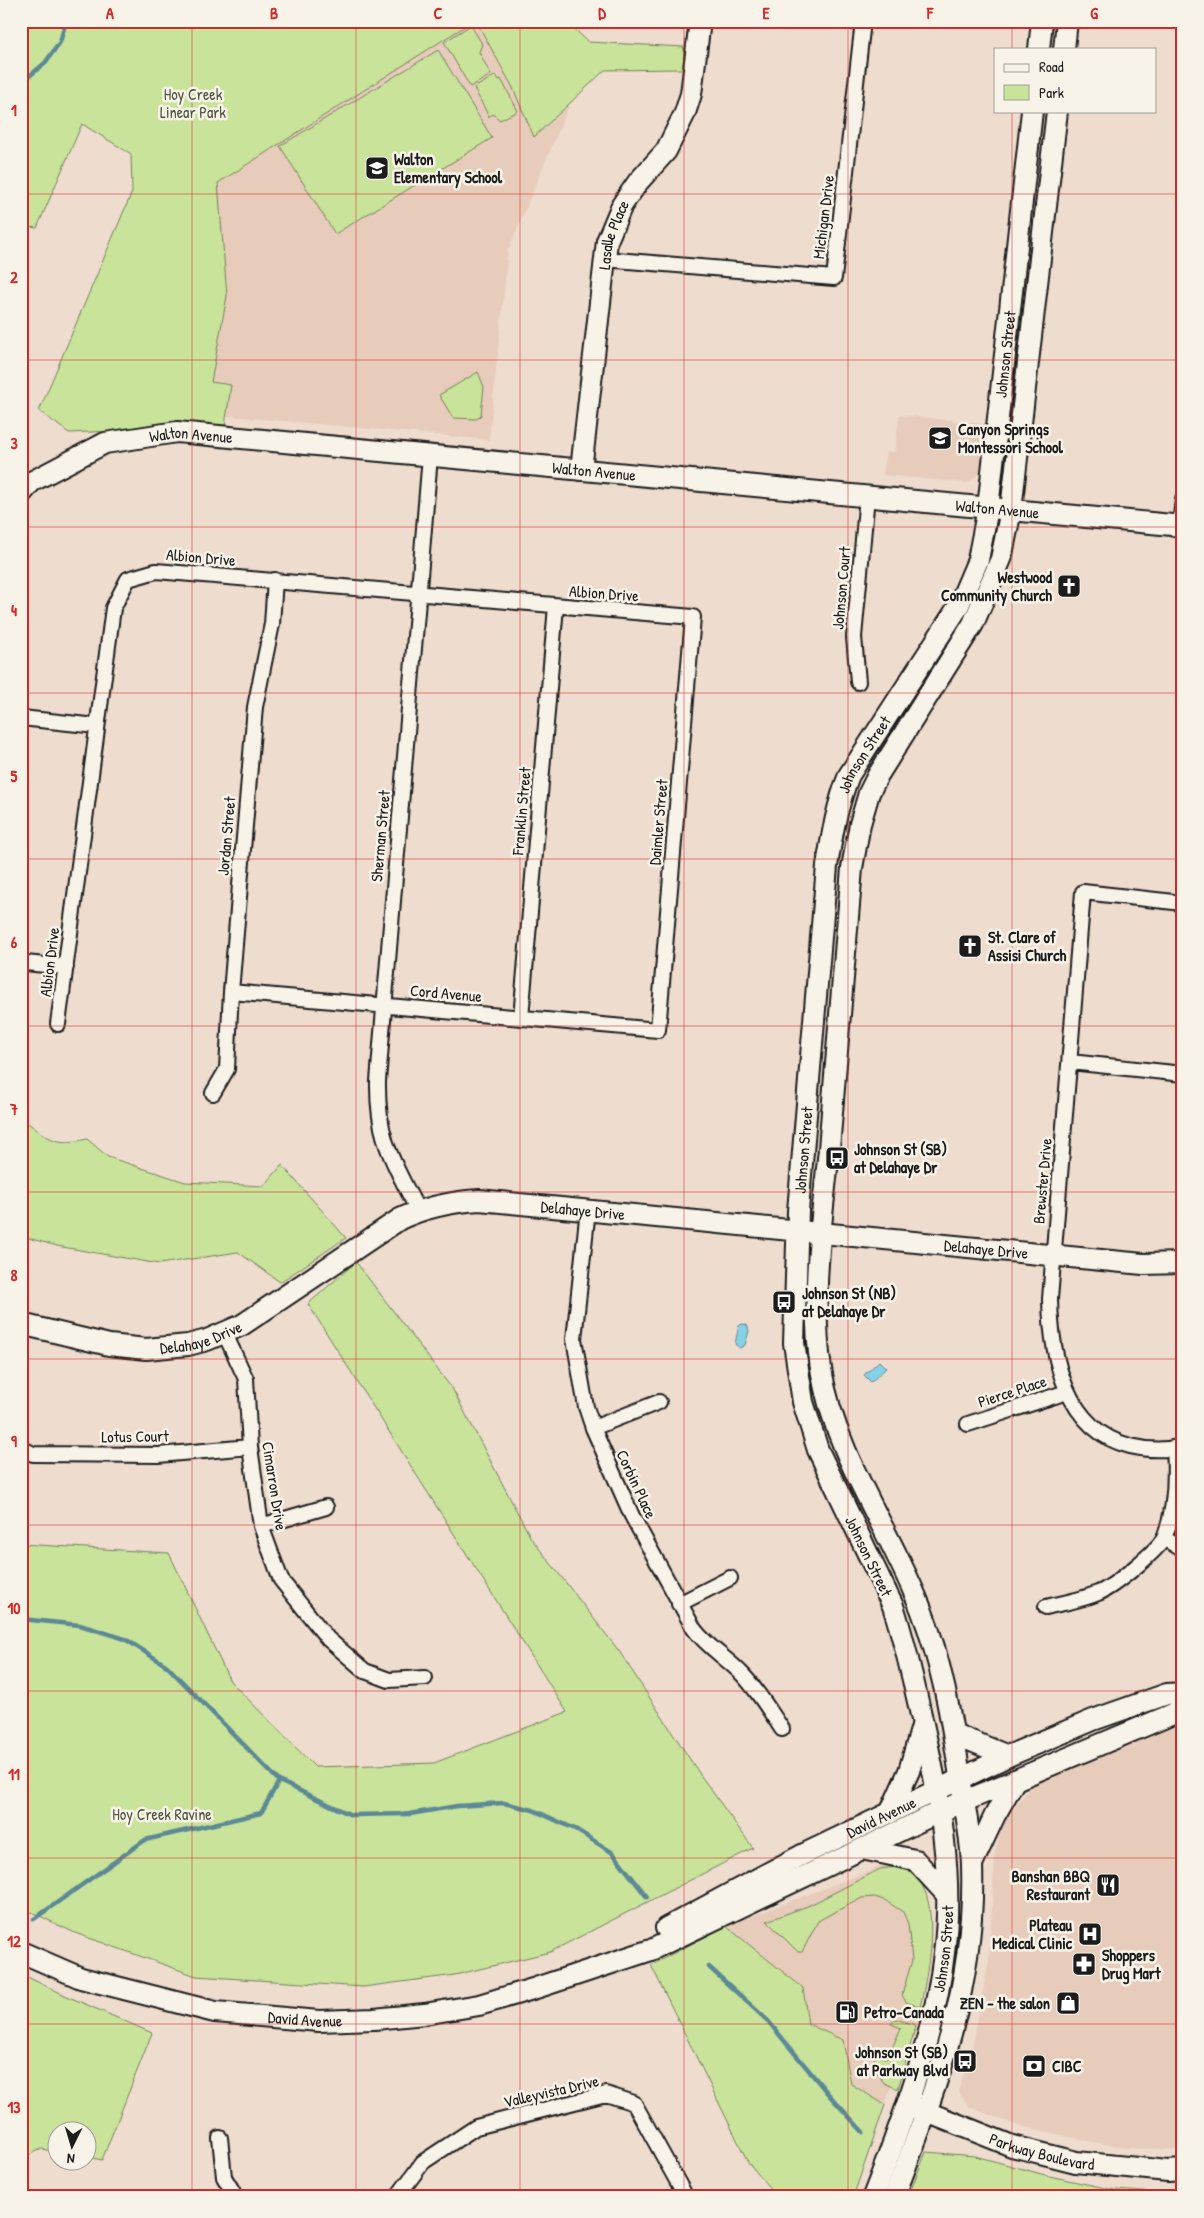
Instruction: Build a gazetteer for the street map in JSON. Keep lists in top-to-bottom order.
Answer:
{
  "streets": {
    "main road": [
      "Lasalle Place",
      "Johnson Street",
      "Walton Avenue",
      "Delahaye Drive",
      "David Avenue",
      "Parkway Boulevard"
    ],
    "street": [
      "Michigan Drive",
      "Albion Drive",
      "Johnson Court",
      "Franklin Street",
      "Daimler Street",
      "Jordan Street",
      "Sherman Street",
      "Cord Avenue",
      "Brewster Drive",
      "Pierce Place",
      "Lotus Court",
      "Corbin Place",
      "Cimarron Drive",
      "Valleyvista Drive"
    ]
  },
  "crossings": [
    ["Michigan Drive", "Lasalle Place"],
    ["Lasalle Place", "Walton Avenue"],
    ["Johnson Street", "Walton Avenue"],
    ["Johnson Street", "Delahaye Drive"],
    ["Johnson Street", "David Avenue"],
    ["Johnson Street", "Parkway Boulevard"],
    ["Walton Avenue", "Johnson Court"],
    ["Walton Avenue", "Sherman Street"],
    ["Albion Drive", "Franklin Street"],
    ["Albion Drive", "Daimler Street"],
    ["Albion Drive", "Jordan Street"],
    ["Albion Drive", "Sherman Street"],
    ["Franklin Street", "Cord Avenue"],
    ["Daimler Street", "Cord Avenue"],
    ["Jordan Street", "Cord Avenue"],
    ["Sherman Street", "Cord Avenue"],
    ["Sherman Street", "Delahaye Drive"],
    ["Brewster Drive", "Delahaye Drive"],
    ["Brewster Drive", "Pierce Place"],
    ["Delahaye Drive", "Corbin Place"],
    ["Delahaye Drive", "Cimarron Drive"],
    ["Lotus Court", "Cimarron Drive"]
  ],
  "parks": ["Hoy Creek Linear Park", "Hoy Creek Ravine"],
  "places": {
    "school or university": ["Walton Elementary School", "Canyon Springs Montessori School"],
    "church": ["Westwood Community Church", "St. Clare of Assisi Church"],
    "bus stop": ["Johnson St (SB) at Delahaye Dr", "Johnson St (NB) at Delahaye Dr", "Johnson St (SB) at Parkway Blvd"],
    "restaurant": ["Banshan BBQ Restaurant"],
    "hospital": ["Plateau Medical Clinic"],
    "pharmacy": ["Shoppers Drug Mart"],
    "shop": ["ZEN - the salon"],
    "fuel station": ["Petro-Canada"],
    "bank": ["CIBC"]
  },
  "legend": ["Road", "Park"],
  "north": "bottom",
  "grid": {
    "columns": [
      "A",
      "B",
      "C",
      "D",
      "E",
      "F",
      "G"
    ],
    "rows": [
      "1",
      "2",
      "3",
      "4",
      "5",
      "6",
      "7",
      "8",
      "9",
      "10",
      "11",
      "12",
      "13"
    ]
  }
}
